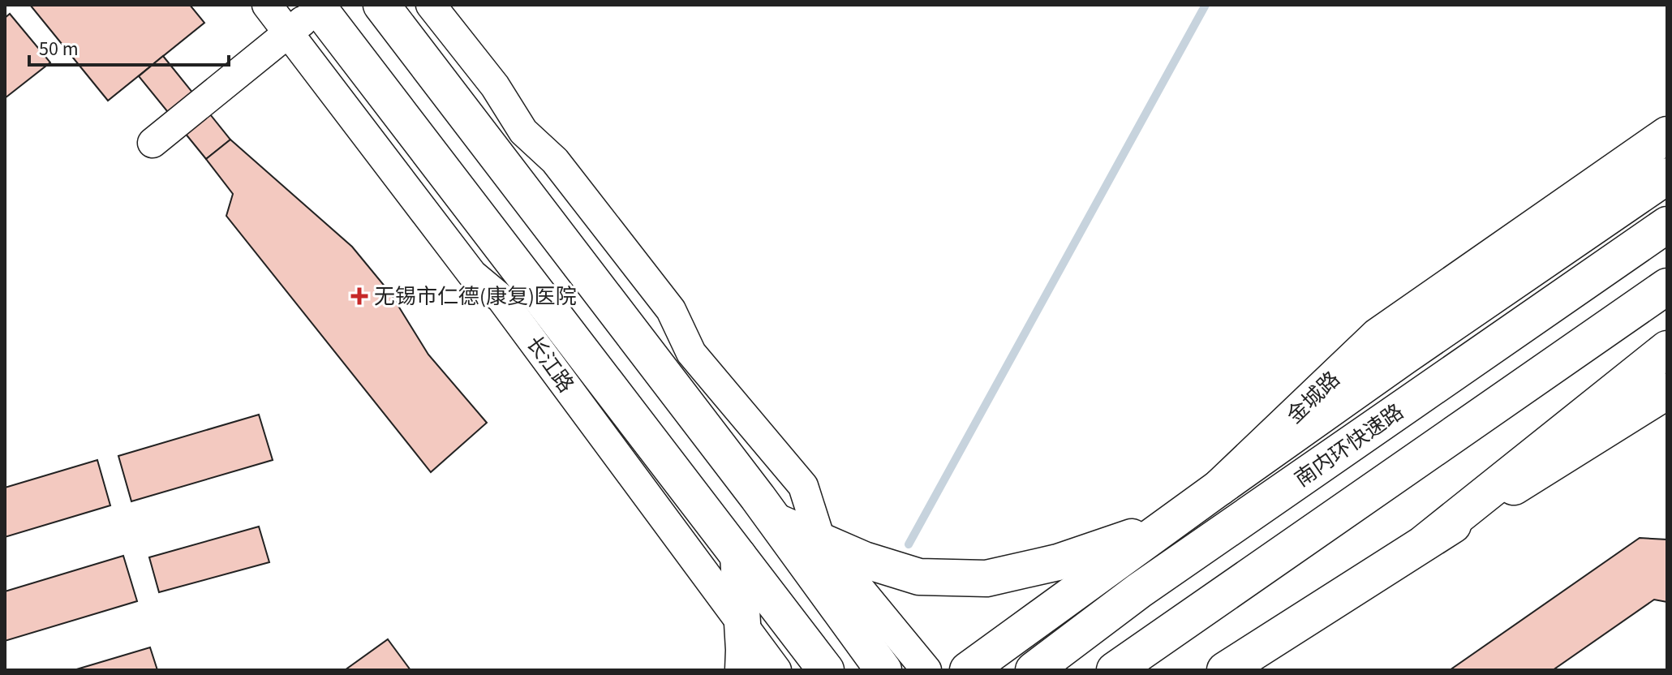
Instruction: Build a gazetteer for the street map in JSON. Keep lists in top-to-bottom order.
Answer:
{
  "streets": {
    "main road": ["长江路", "金城路", "南内环快速路"]
  },
  "places": {
    "health": ["无锡市仁德(康复)医院"]
  },
  "scale_bar": "50 m"
}
